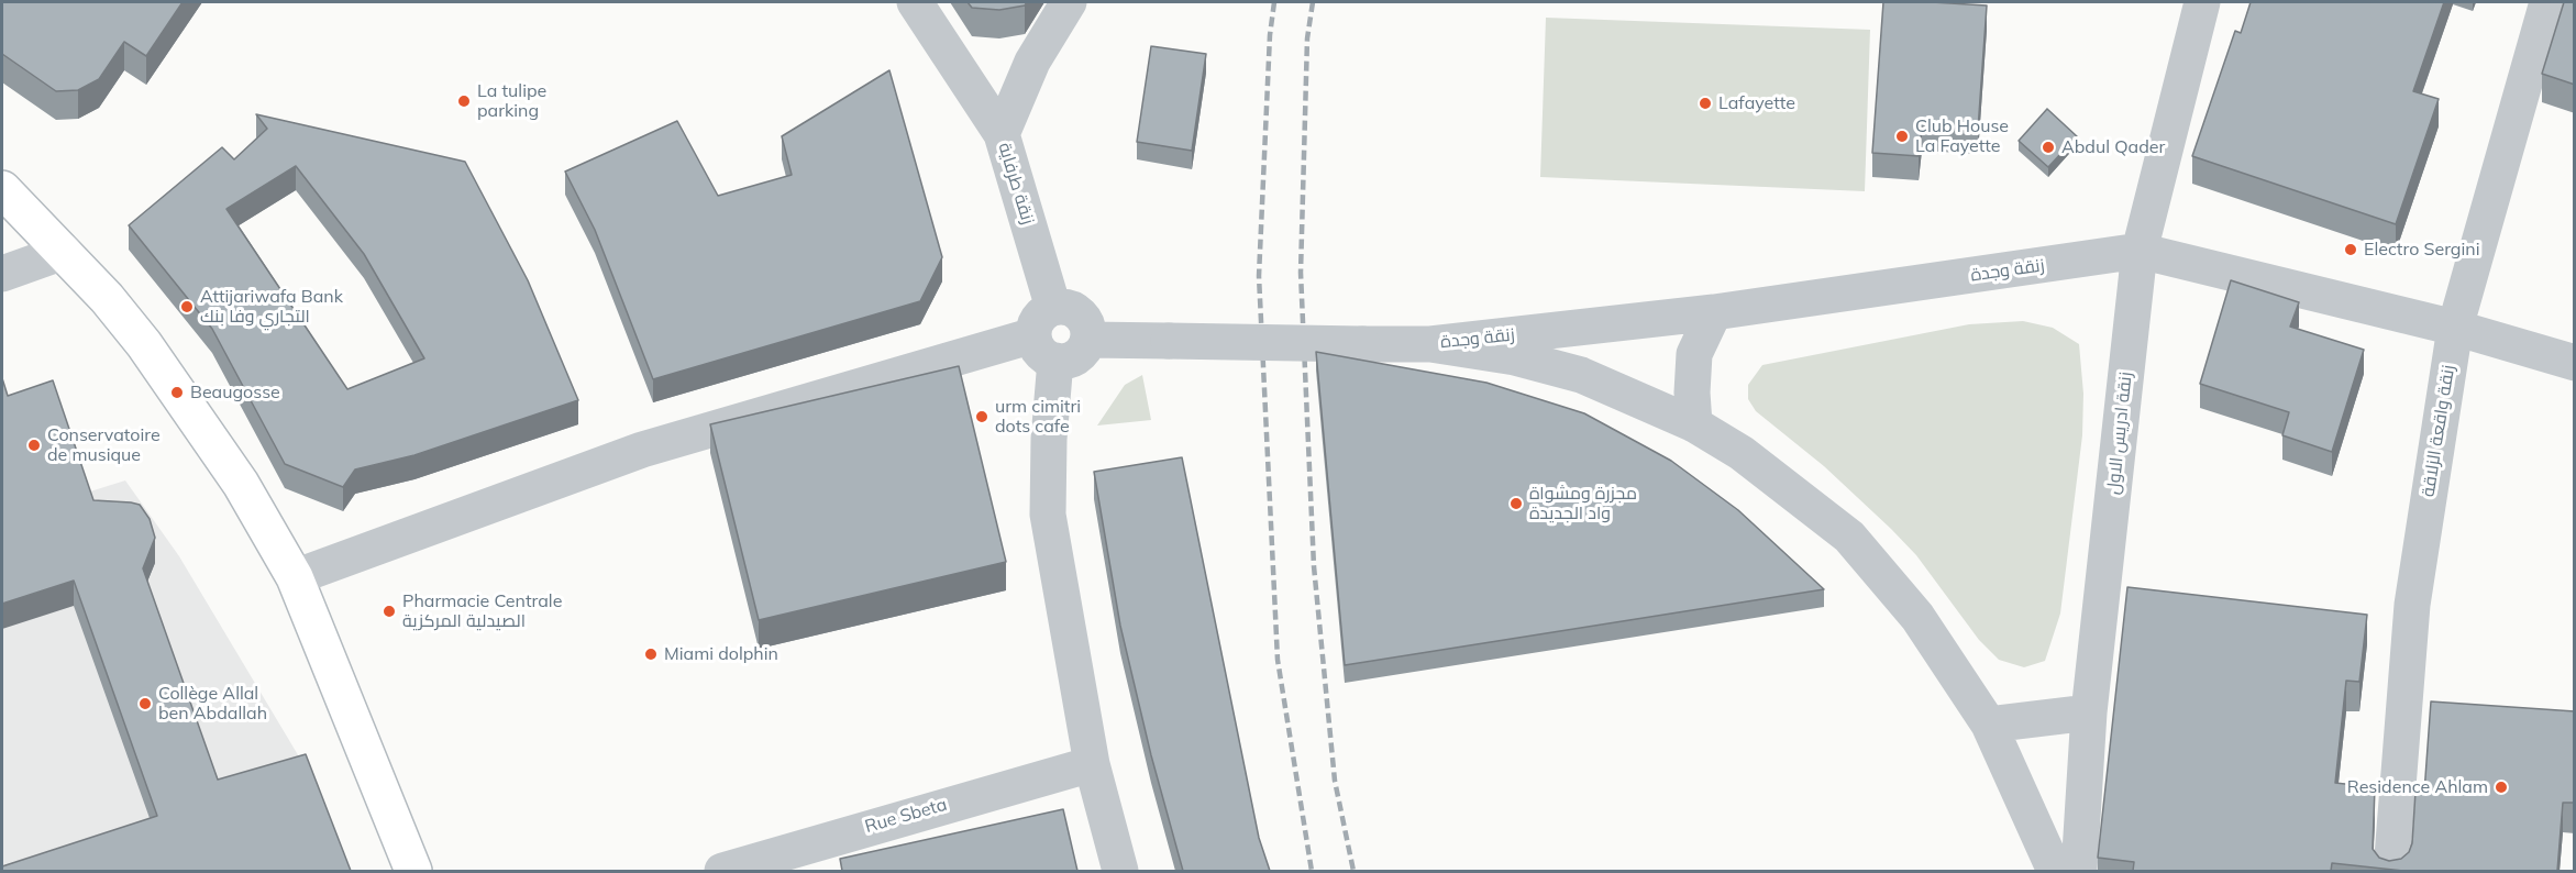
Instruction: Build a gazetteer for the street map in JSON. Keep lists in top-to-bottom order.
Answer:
{
  "streets": {
    "street": [
      "زنقة طرفاية",
      "زنقة وجدة",
      "زنقة واقعة الزلاقة",
      "زنقة ادريس الاول",
      "Rue Sbeta"
    ]
  },
  "crossings": [
    ["زنقة وجدة", "زنقة واقعة الزلاقة"],
    ["زنقة وجدة", "زنقة ادريس الاول"]
  ],
  "places": [
    "La tulipe parking",
    "Lafayette",
    "Club House La Fayette",
    "Abdul Qader",
    "Electro Sergini",
    "Attijariwafa Bank التجاري وفا بنك",
    "Beaugosse",
    "urm cimitri dots cafe",
    "Conservatoire de musique",
    "مجزرة ومشواة واد الجديدة",
    "Pharmacie Centrale الصيدلية المركزية",
    "Miami dolphin",
    "Collège Allal ben Abdallah",
    "Residence Ahlam"
  ]
}
